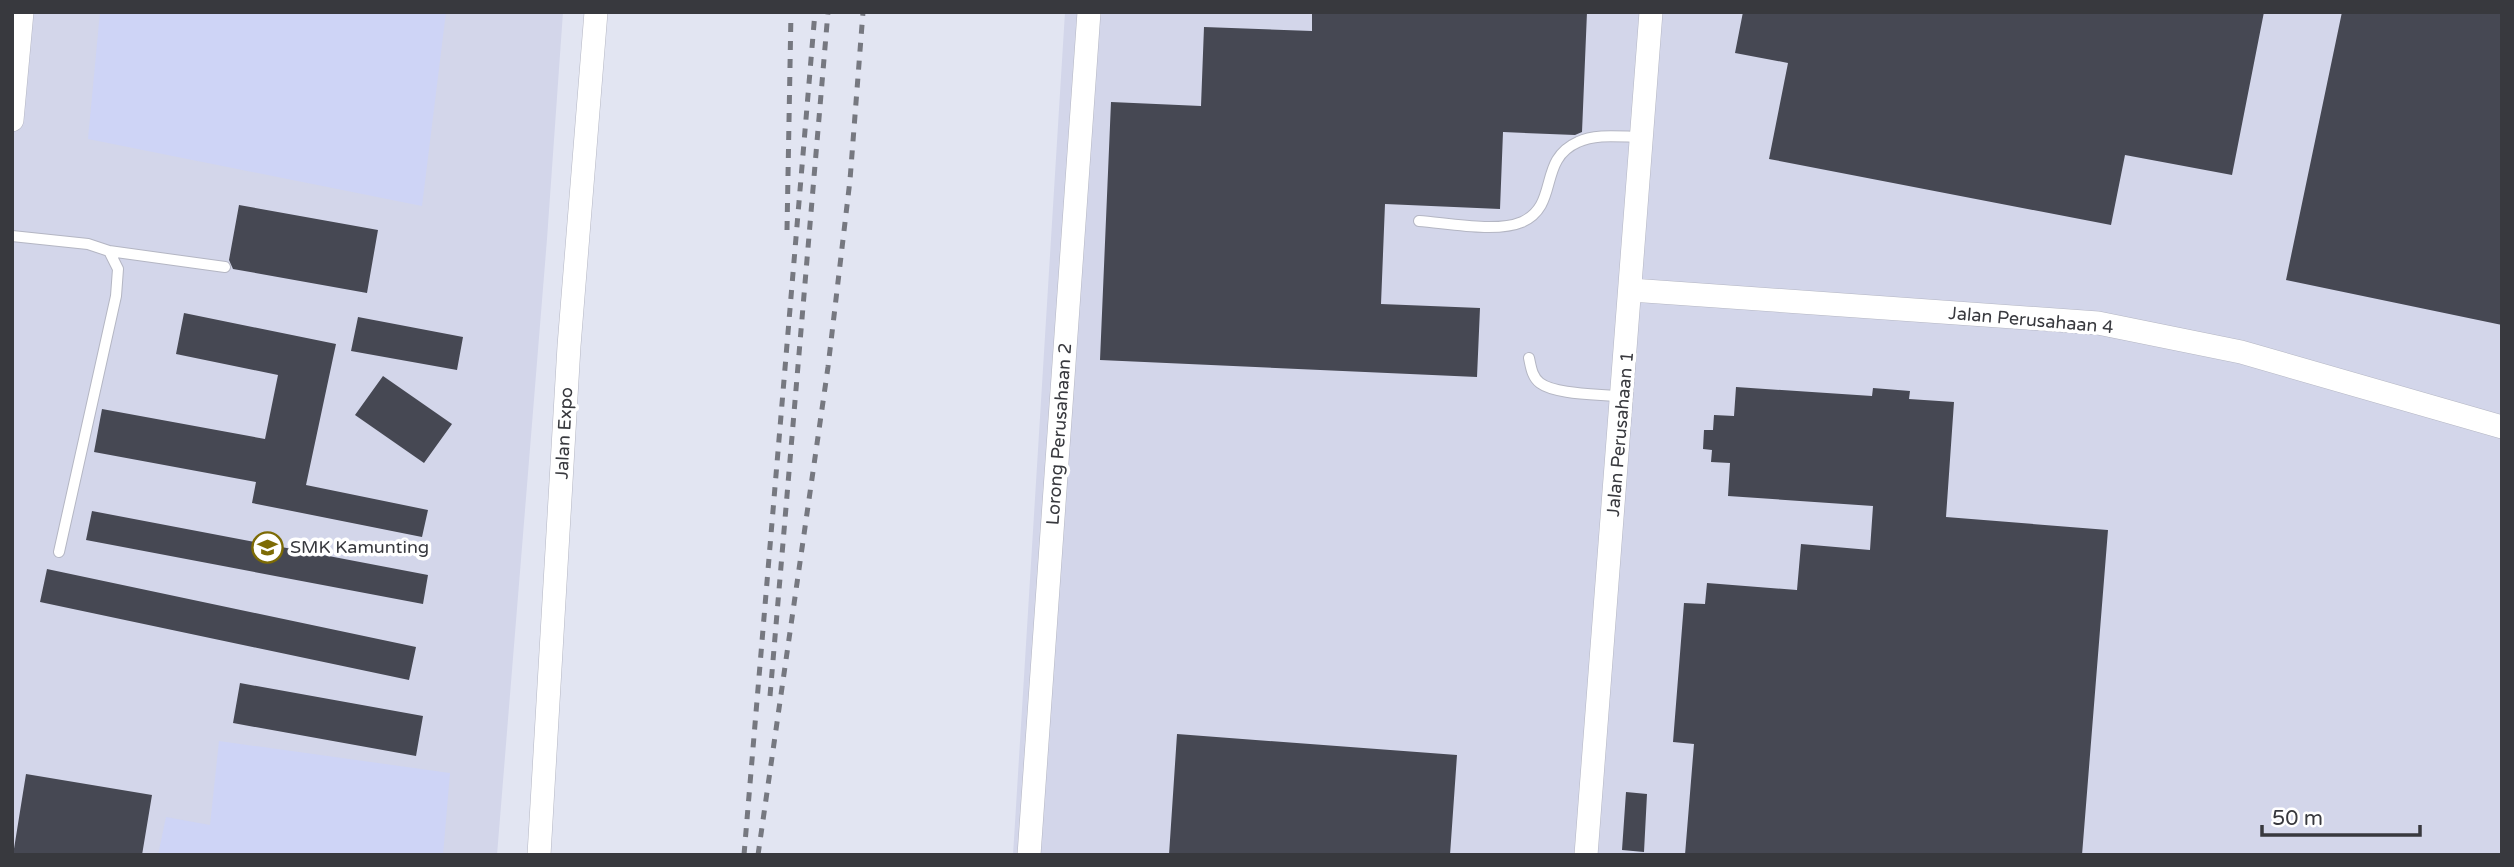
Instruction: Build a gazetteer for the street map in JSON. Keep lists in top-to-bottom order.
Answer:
{
  "streets": {
    "street": [
      "Jalan Perusahaan 4",
      "Jalan Expo",
      "Lorong Perusahaan 2",
      "Jalan Perusahaan 1"
    ]
  },
  "crossings": [
    ["Jalan Perusahaan 4", "Jalan Perusahaan 1"]
  ],
  "places": {
    "school or university": ["SMK Kamunting"]
  },
  "scale_bar": "50 m"
}
